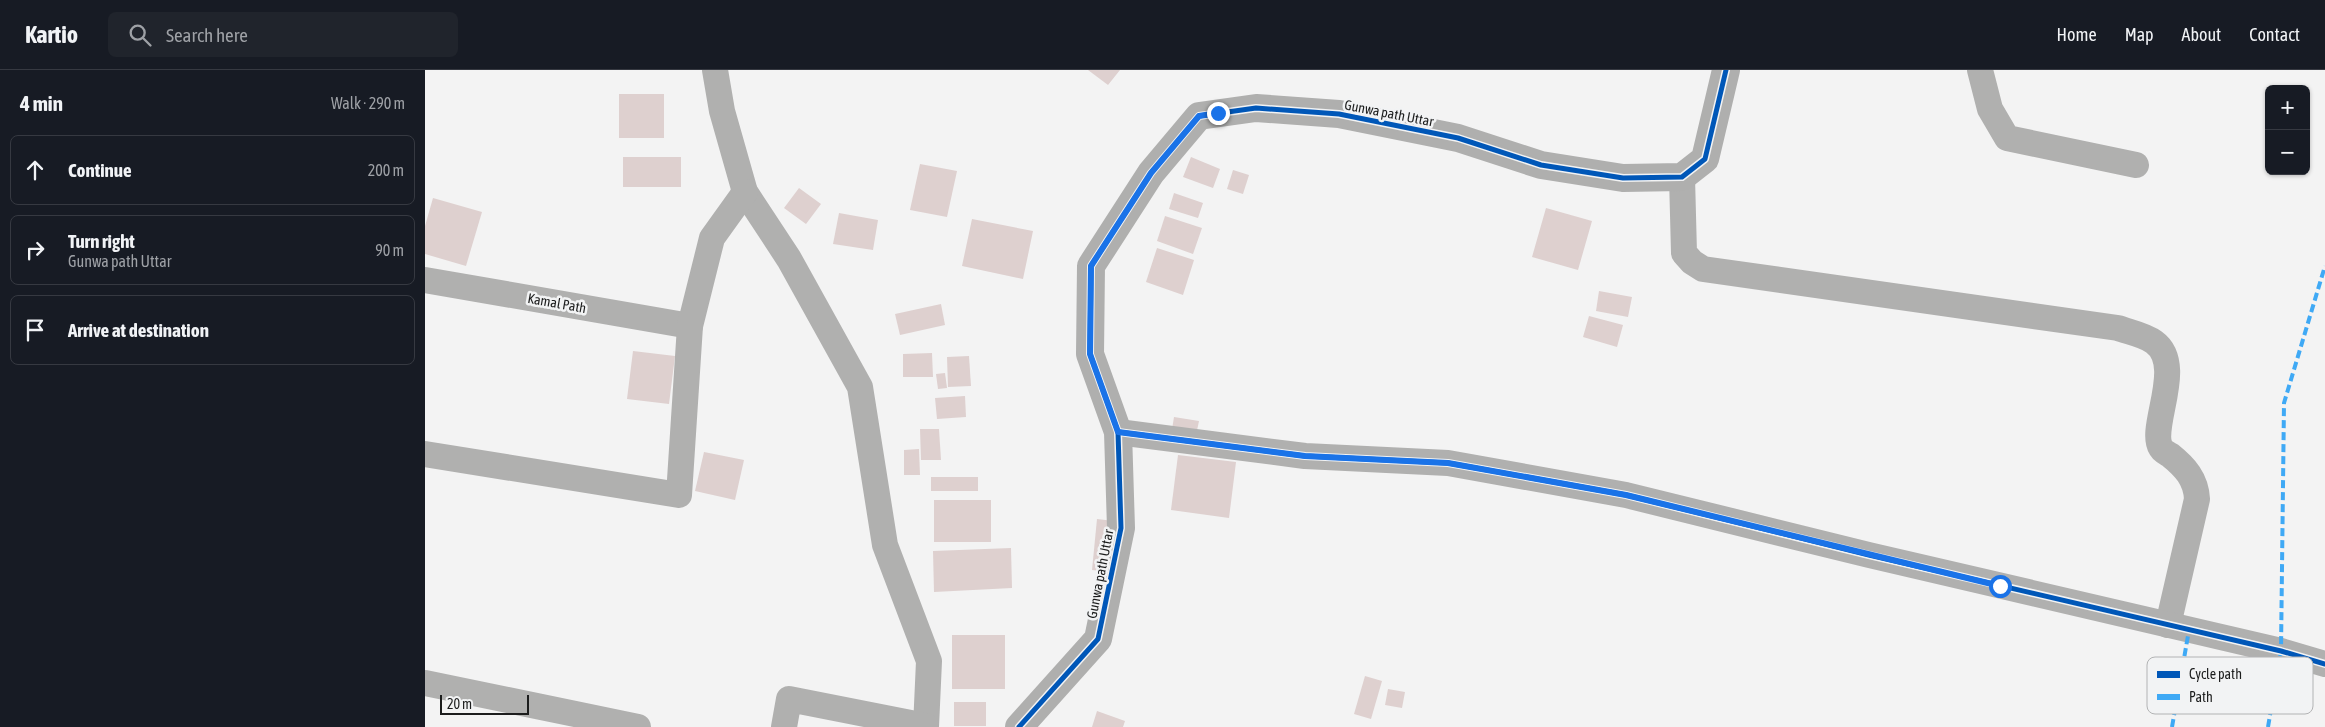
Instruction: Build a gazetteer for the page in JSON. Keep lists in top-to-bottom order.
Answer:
{
  "streets": {
    "street": ["Gunwa path Uttar", "Kamal Path"]
  },
  "legend": ["Cycle path", "Path"],
  "scale_bar": "20 m",
  "page": {
    "header": "Kartio",
    "search": "Search here",
    "nav": [
      "Home",
      "Map",
      "About",
      "Contact"
    ],
    "heading": ["4 min", "Walk · 290 m"],
    "map_buttons": ["+", "−"],
    "list": [
      ["Continue", "200 m"],
      ["Turn right", "Gunwa path Uttar", "90 m"],
      "Arrive at destination"
    ],
    "scale": "20 m"
  }
}
